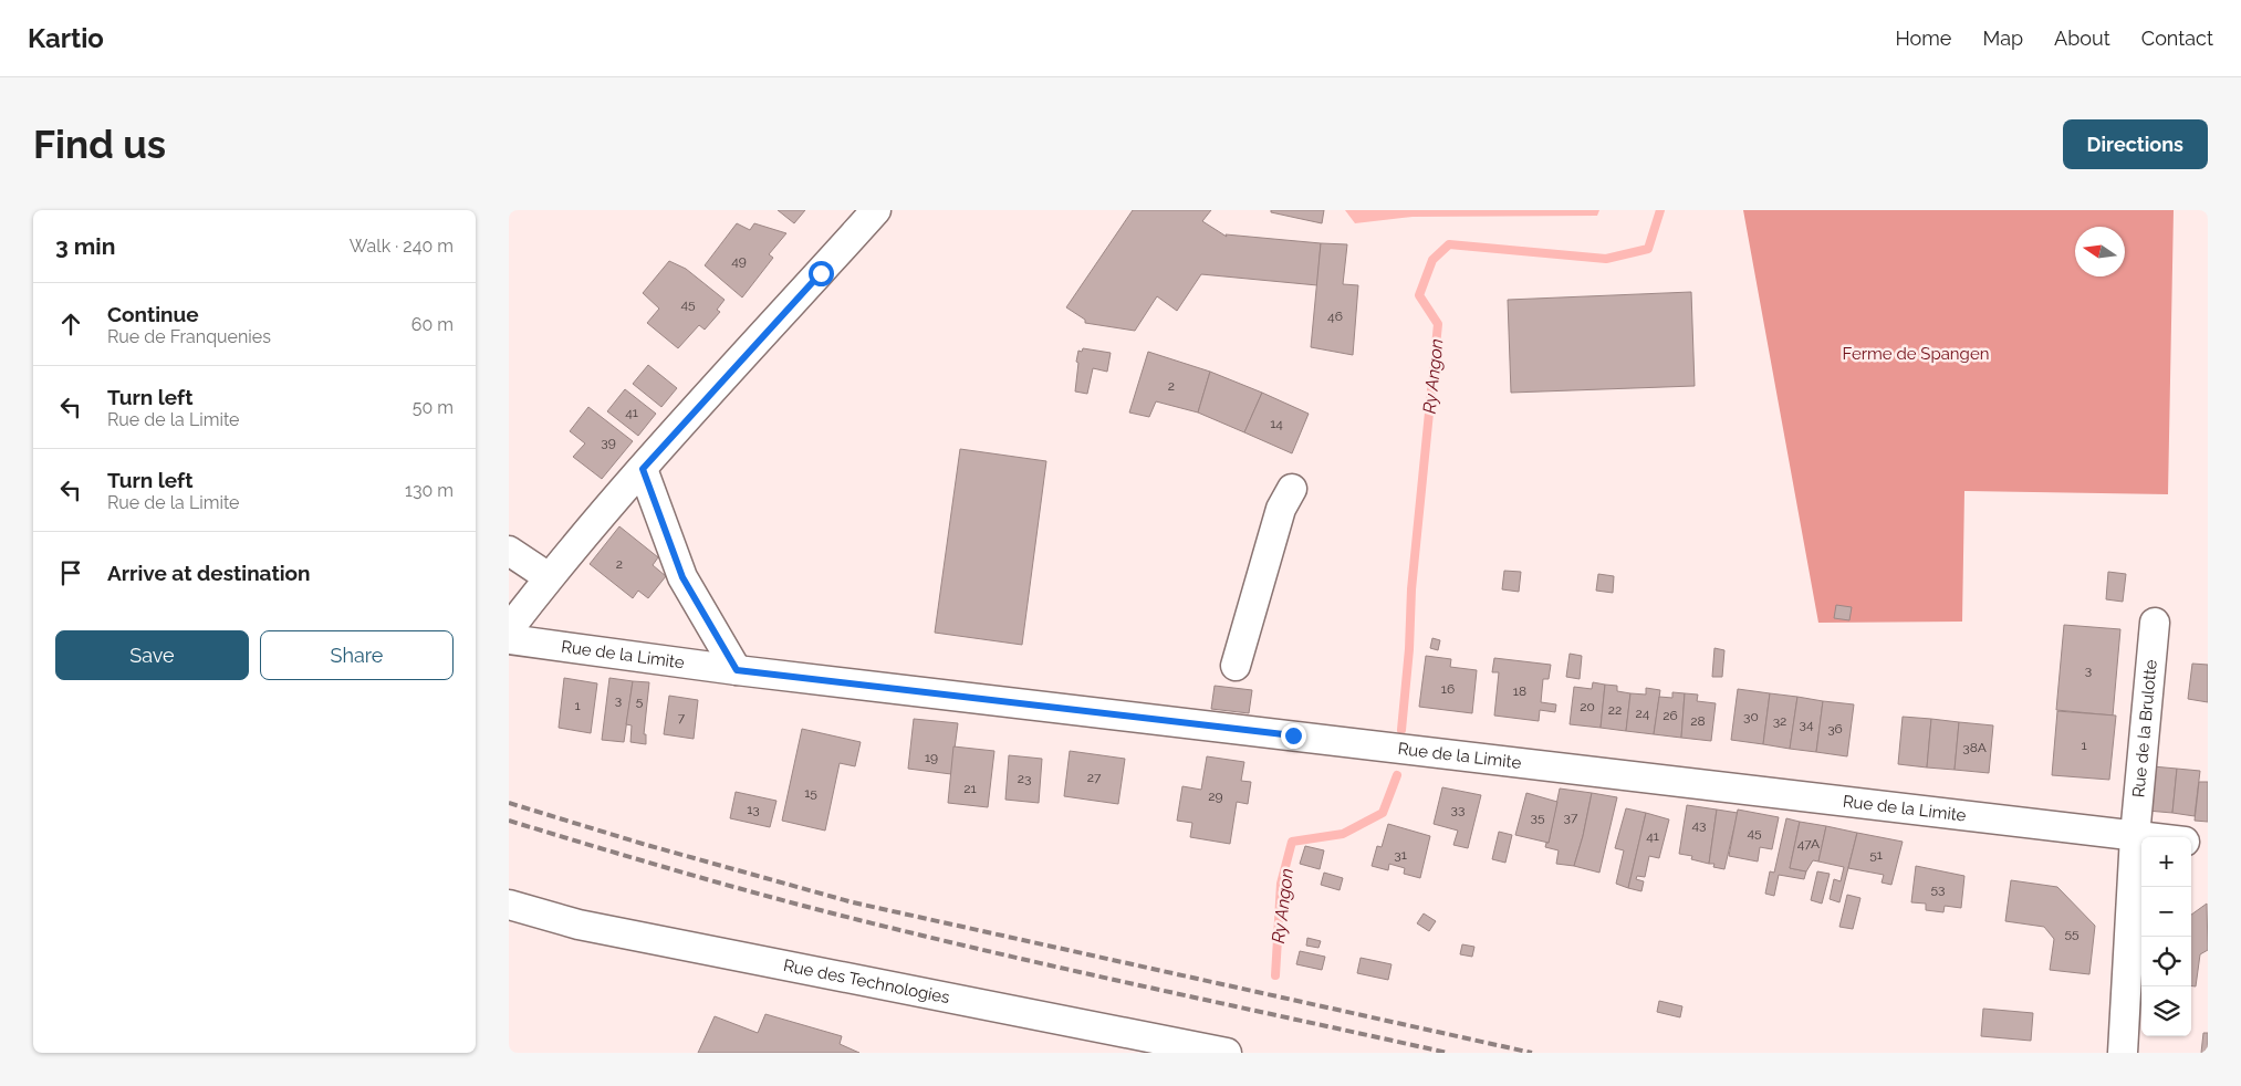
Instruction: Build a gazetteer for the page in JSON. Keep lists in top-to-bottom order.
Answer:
{
  "streets": {
    "street": ["Rue de la Limite", "Rue de la Brulotte", "Rue des Technologies"]
  },
  "crossings": [
    ["Rue de la Limite", "Rue de la Brulotte"]
  ],
  "water": ["Ry Angon"],
  "parks": ["Ferme de Spangen"],
  "house_numbers": [
    "49",
    "45",
    "46",
    "2",
    "41",
    "14",
    "39",
    "2",
    "3",
    "16",
    "18",
    "3",
    "5",
    "1",
    "20",
    "22",
    "24",
    "26",
    "30",
    "7",
    "28",
    "32",
    "34",
    "36",
    "1",
    "38A",
    "19",
    "27",
    "23",
    "21",
    "15",
    "29",
    "13",
    "33",
    "35",
    "37",
    "43",
    "45",
    "41",
    "47A",
    "31",
    "51",
    "53",
    "55"
  ],
  "north": "left",
  "page": {
    "header": "Kartio",
    "nav": [
      "Home",
      "Map",
      "About",
      "Contact"
    ],
    "buttons": [
      "Directions",
      ["Save", "Share"]
    ],
    "title": "Find us",
    "heading": ["3 min", "Walk · 240 m"],
    "list": [
      ["Continue", "Rue de Franquenies", "60 m"],
      ["Turn left", "Rue de la Limite", "50 m"],
      ["Turn left", "Rue de la Limite", "130 m"],
      "Arrive at destination"
    ],
    "map_buttons": ["+", "−"]
  }
}
